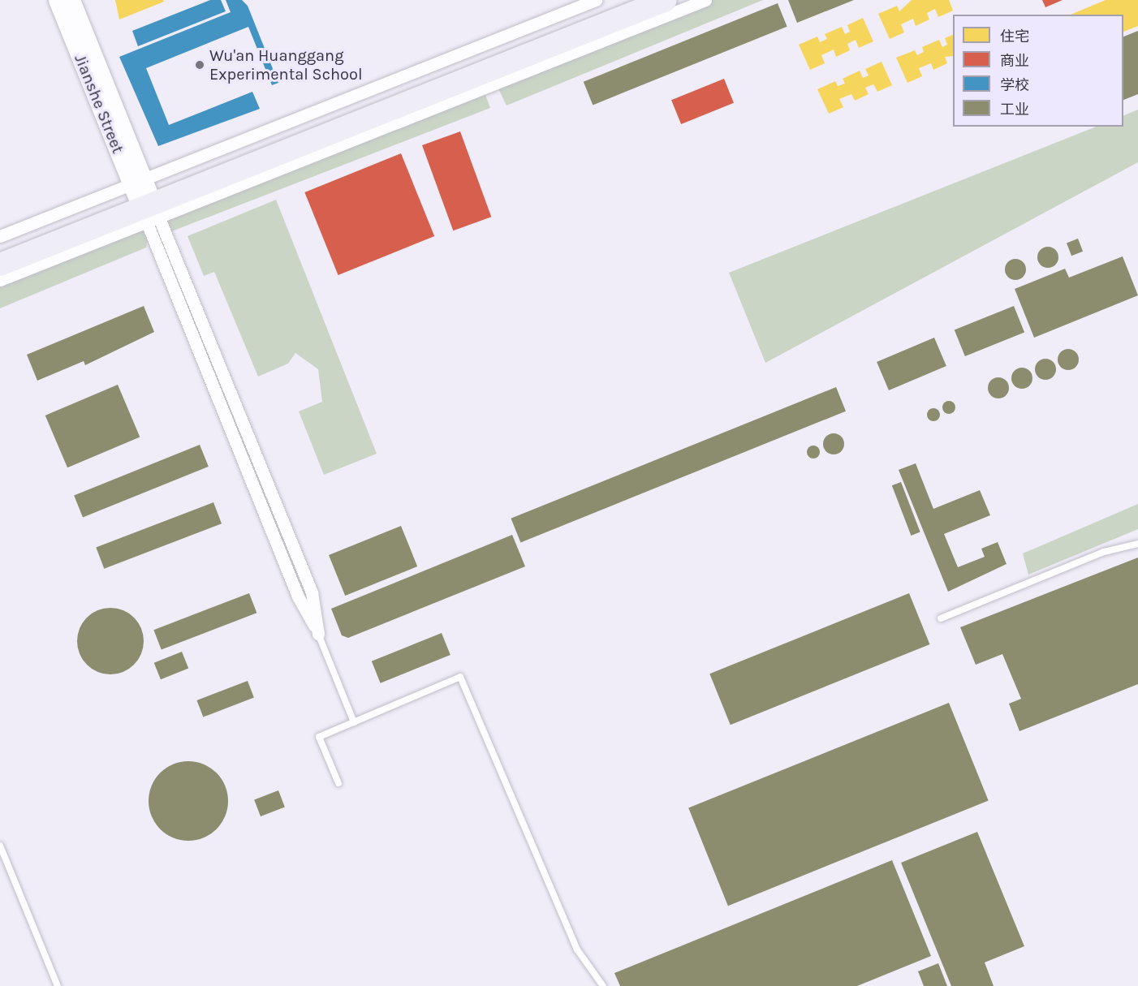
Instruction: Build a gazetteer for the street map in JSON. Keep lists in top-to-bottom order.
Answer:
{
  "streets": {
    "main road": ["Jianshe Street"]
  },
  "places": ["Wu'an Huanggang Experimental School"],
  "legend": [
    "住宅",
    "商业",
    "学校",
    "工业"
  ]
}
